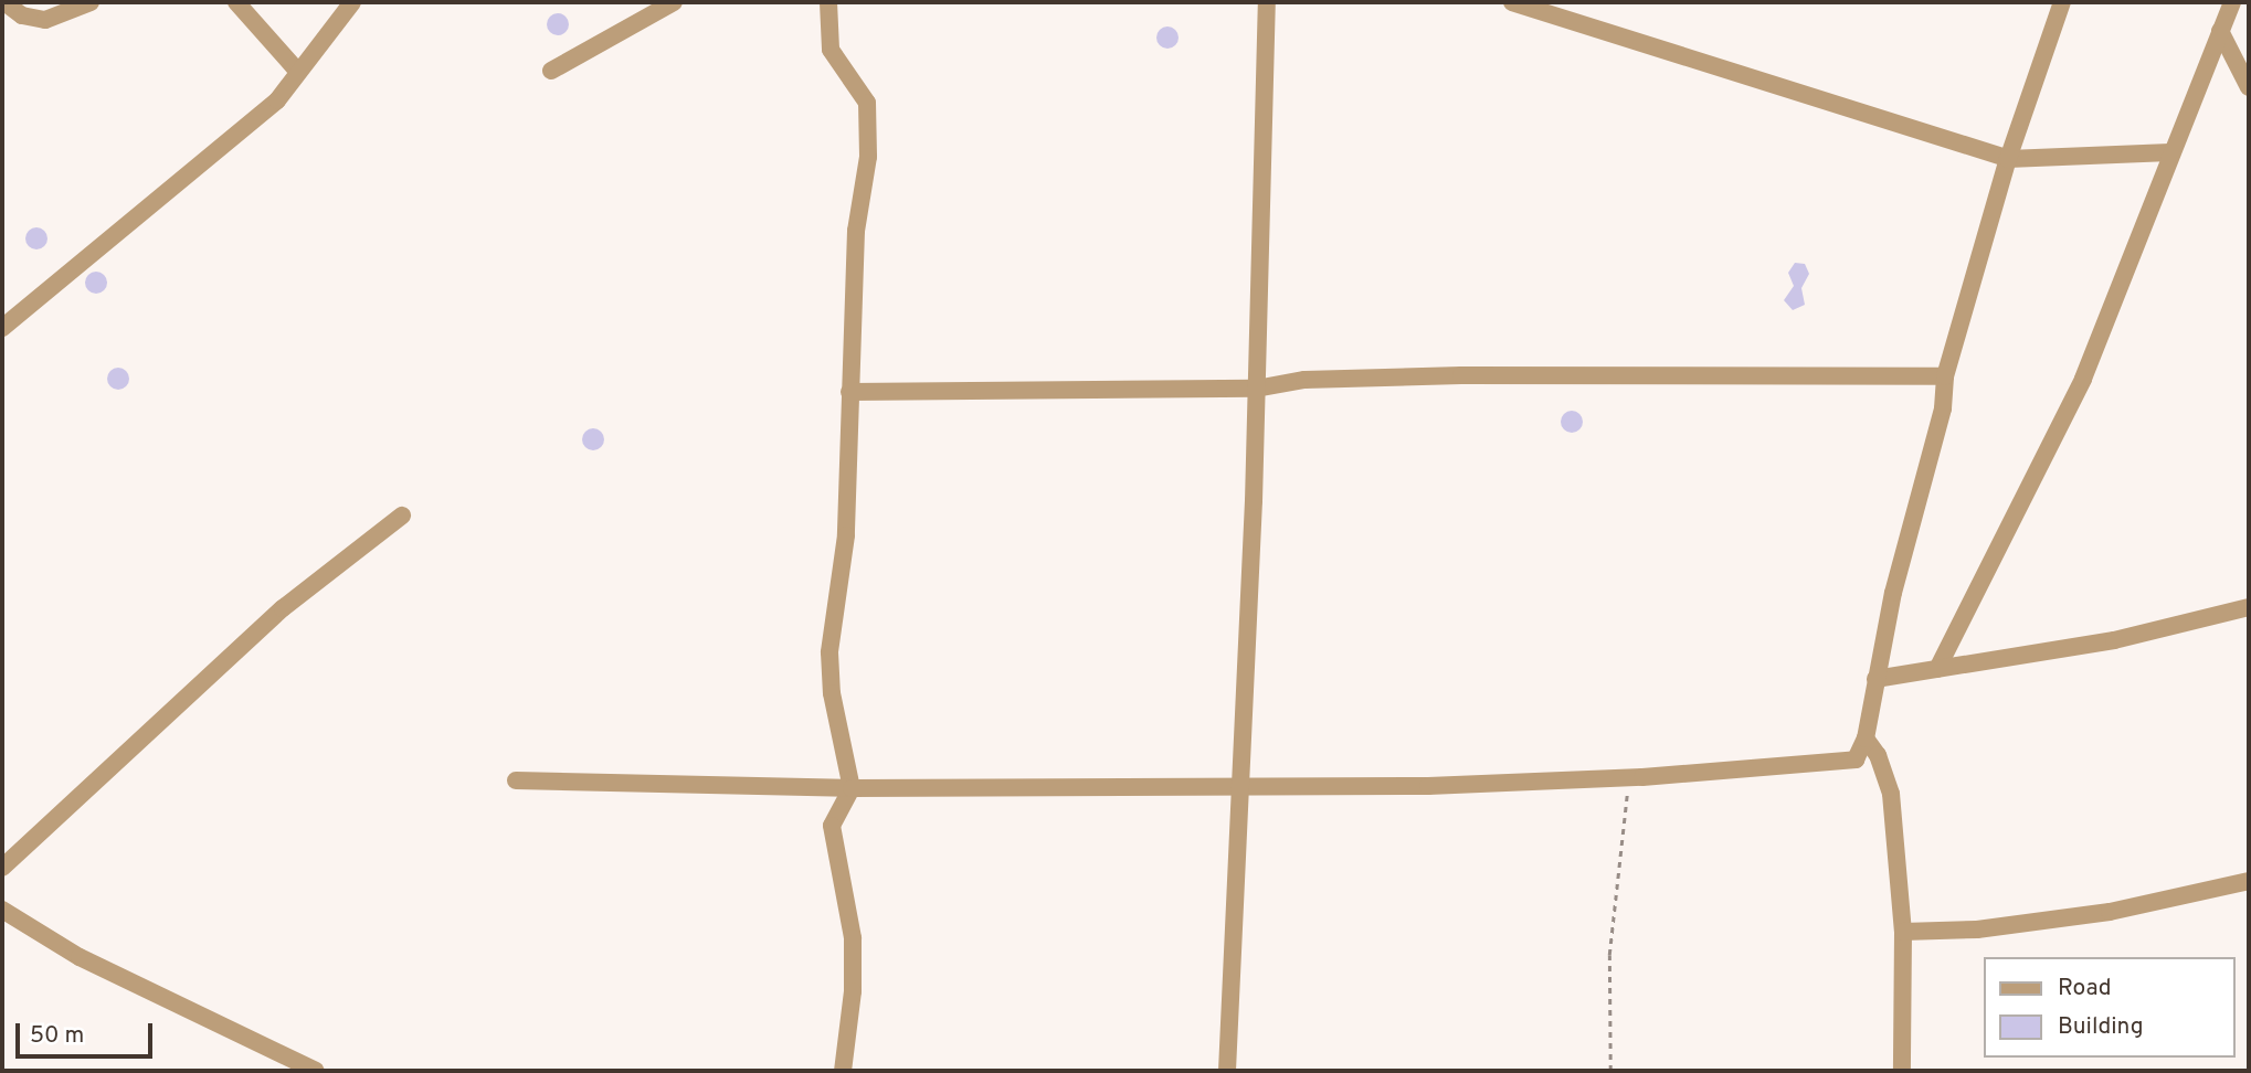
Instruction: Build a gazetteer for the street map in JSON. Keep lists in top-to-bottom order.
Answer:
{
  "legend": ["Road", "Building"],
  "scale_bar": "50 m"
}
